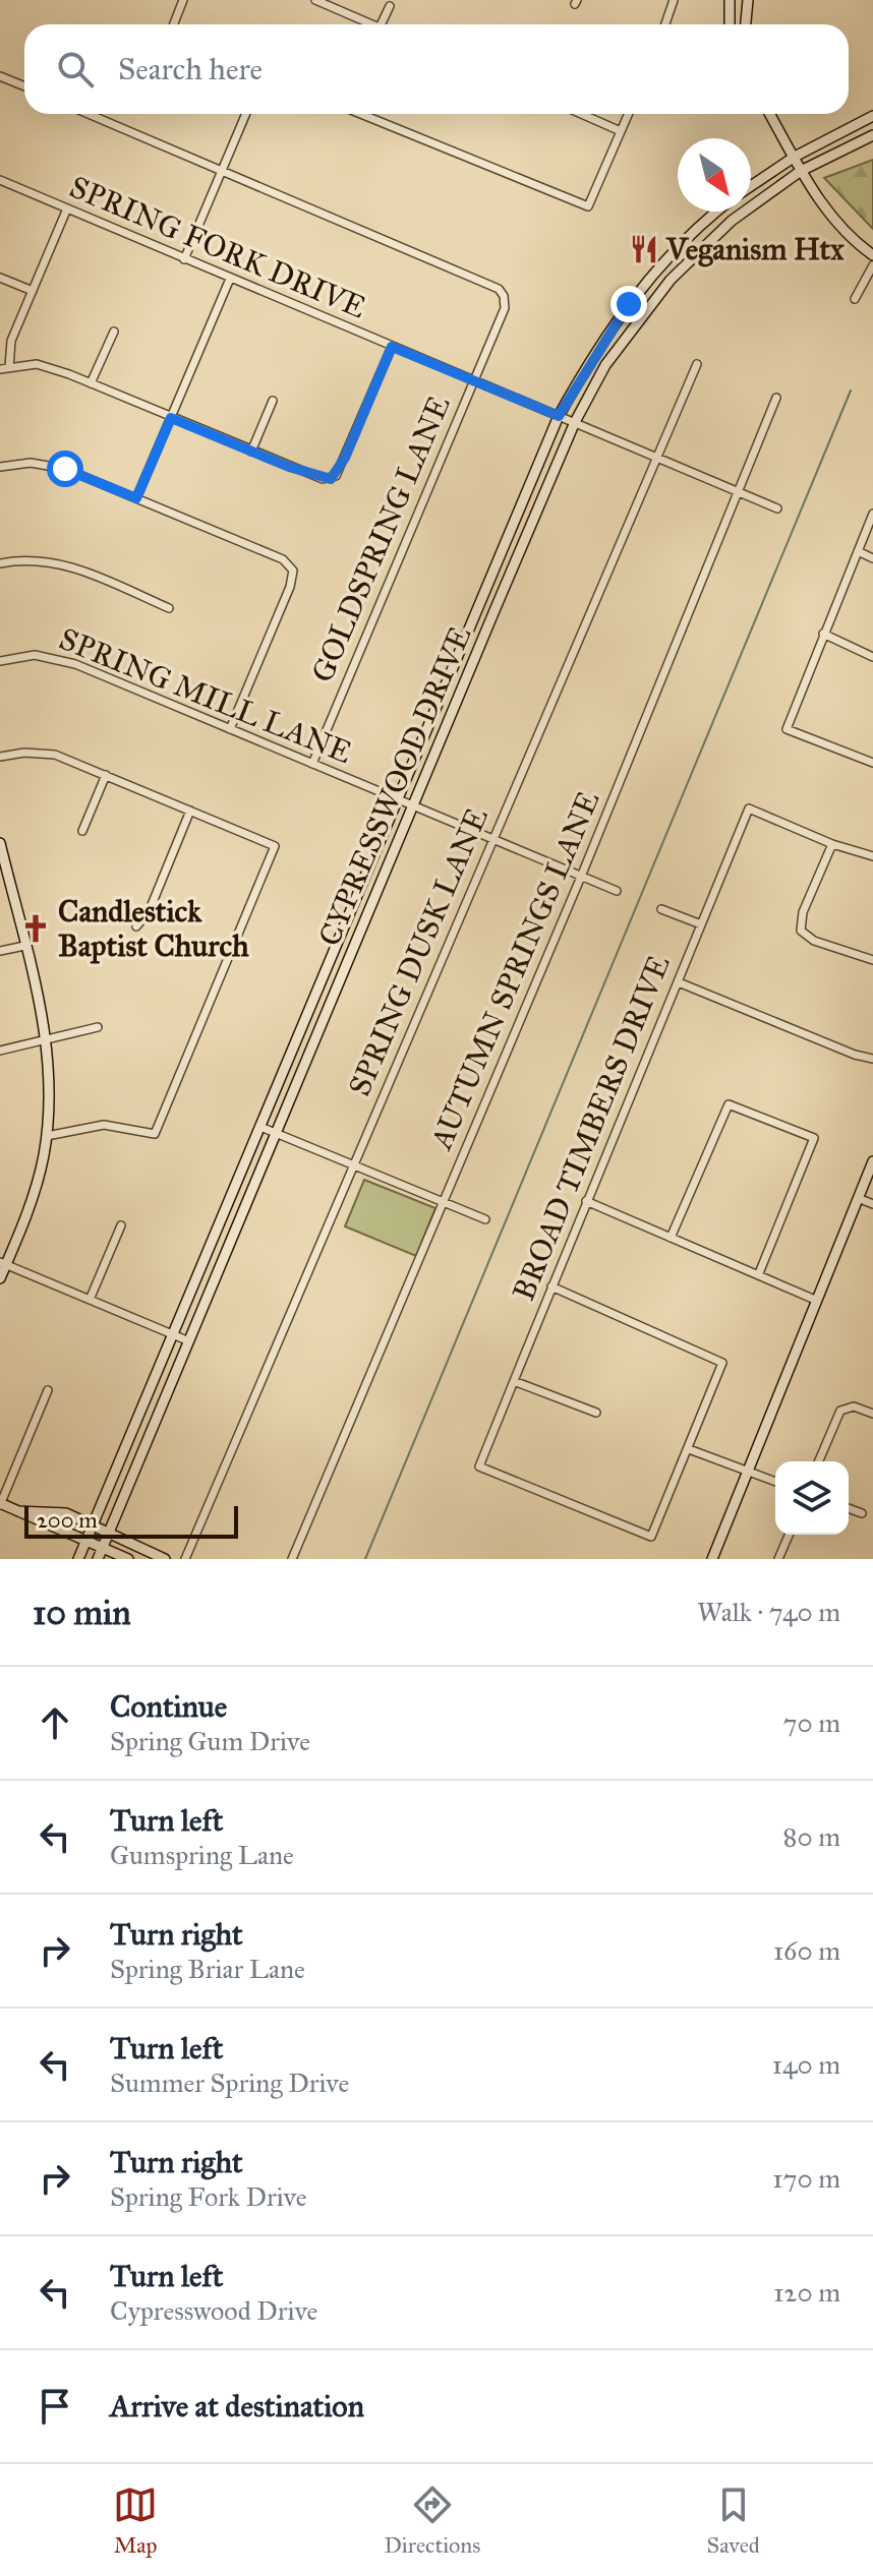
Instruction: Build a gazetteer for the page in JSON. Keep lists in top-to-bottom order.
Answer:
{
  "streets": {
    "main road": ["CYPRESSWOOD DRIVE"],
    "street": [
      "SPRING FORK DRIVE",
      "GOLDSPRING LANE",
      "SPRING MILL LANE",
      "SPRING DUSK LANE",
      "AUTUMN SPRINGS LANE",
      "BROAD TIMBERS DRIVE"
    ]
  },
  "crossings": [
    ["SPRING FORK DRIVE", "GOLDSPRING LANE"],
    ["SPRING FORK DRIVE", "CYPRESSWOOD DRIVE"],
    ["SPRING FORK DRIVE", "SPRING DUSK LANE"],
    ["SPRING FORK DRIVE", "AUTUMN SPRINGS LANE"],
    ["GOLDSPRING LANE", "SPRING MILL LANE"],
    ["SPRING MILL LANE", "CYPRESSWOOD DRIVE"],
    ["SPRING MILL LANE", "SPRING DUSK LANE"],
    ["SPRING MILL LANE", "AUTUMN SPRINGS LANE"]
  ],
  "places": {
    "restaurant": ["Veganism Htx"],
    "church": ["Candlestick Baptist Church"]
  },
  "scale_bar": "200 m",
  "north": "bottom right",
  "page": {
    "search": "Search here",
    "scale": "200 m",
    "heading": ["10 min", "Walk · 740 m"],
    "list": [
      ["Continue", "Spring Gum Drive", "70 m"],
      ["Turn left", "Gumspring Lane", "80 m"],
      ["Turn right", "Spring Briar Lane", "160 m"],
      ["Turn left", "Summer Spring Drive", "140 m"],
      ["Turn right", "Spring Fork Drive", "170 m"],
      ["Turn left", "Cypresswood Drive", "120 m"],
      "Arrive at destination"
    ],
    "nav": ["Map", "Directions", "Saved"]
  }
}
